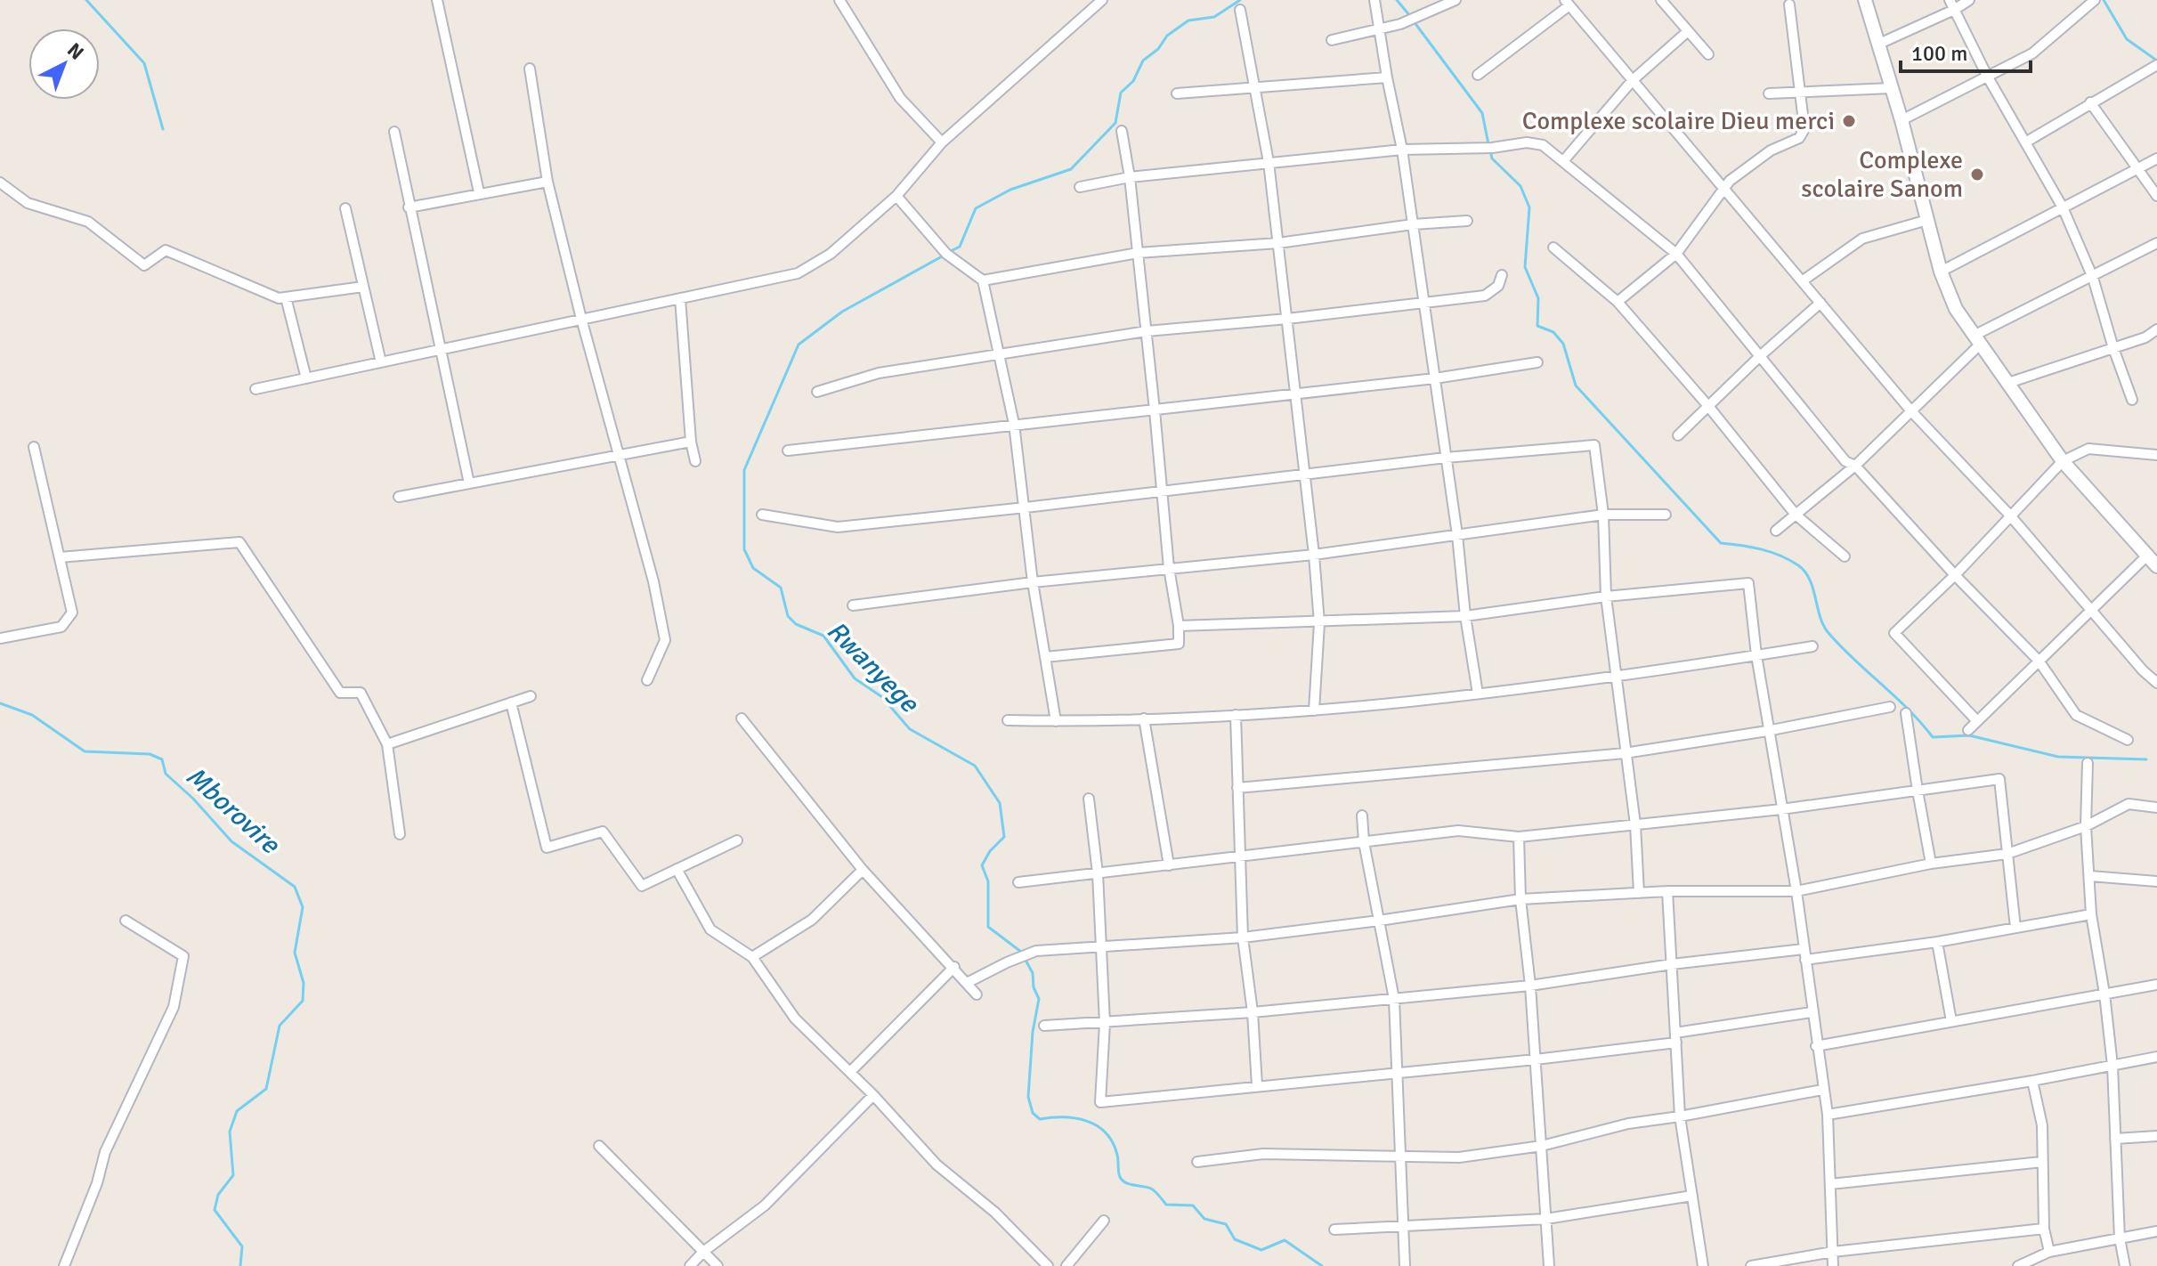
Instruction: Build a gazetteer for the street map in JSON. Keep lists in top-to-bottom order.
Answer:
{
  "water": ["Rwanyege", "Mborovire"],
  "places": ["Complexe scolaire Dieu merci", "Complexe scolaire Sanom"],
  "scale_bar": "100 m",
  "north": "top right"
}
